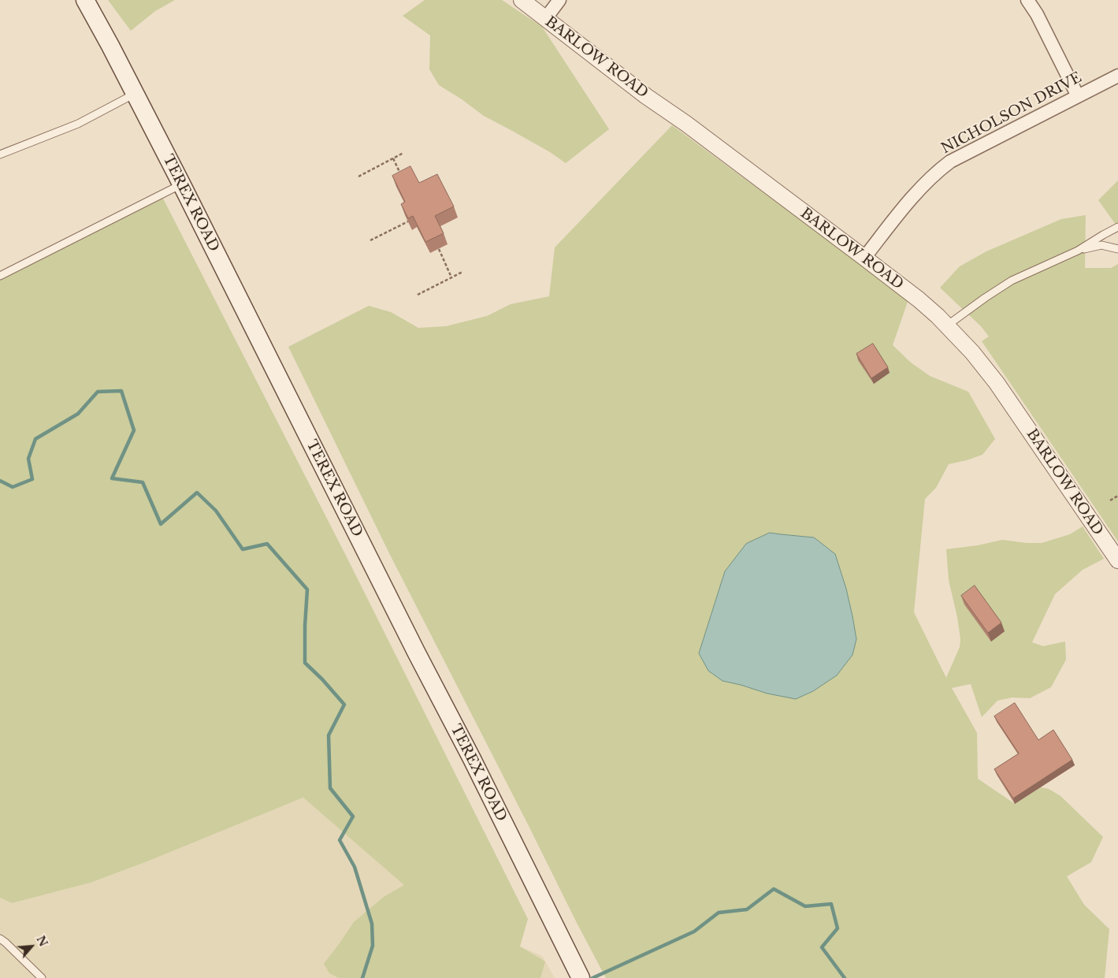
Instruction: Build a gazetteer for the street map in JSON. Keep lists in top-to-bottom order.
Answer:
{
  "streets": {
    "main road": ["TEREX ROAD"],
    "street": ["BARLOW ROAD", "NICHOLSON DRIVE"]
  },
  "crossings": [
    ["BARLOW ROAD", "NICHOLSON DRIVE"]
  ],
  "north": "top right"
}
